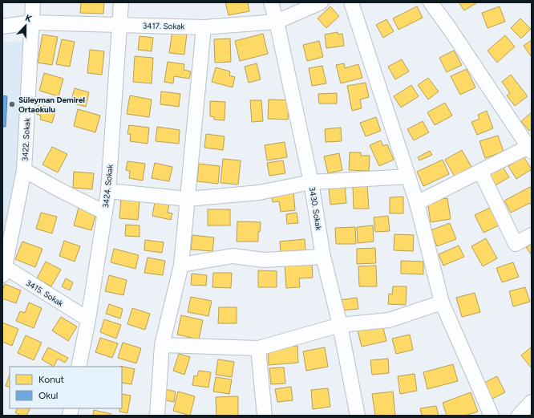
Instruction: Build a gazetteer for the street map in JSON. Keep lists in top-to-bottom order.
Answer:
{
  "streets": {
    "street": [
      "3417. Sokak",
      "3422. Sokak",
      "3424. Sokak",
      "3430. Sokak",
      "3415. Sokak"
    ]
  },
  "crossings": [
    ["3417. Sokak", "3422. Sokak"],
    ["3417. Sokak", "3424. Sokak"],
    ["3417. Sokak", "3430. Sokak"],
    ["3422. Sokak", "3415. Sokak"],
    ["3424. Sokak", "3415. Sokak"]
  ],
  "places": ["Süleyman Demirel Ortaokulu"],
  "legend": ["Konut", "Okul"],
  "north": "top"
}
